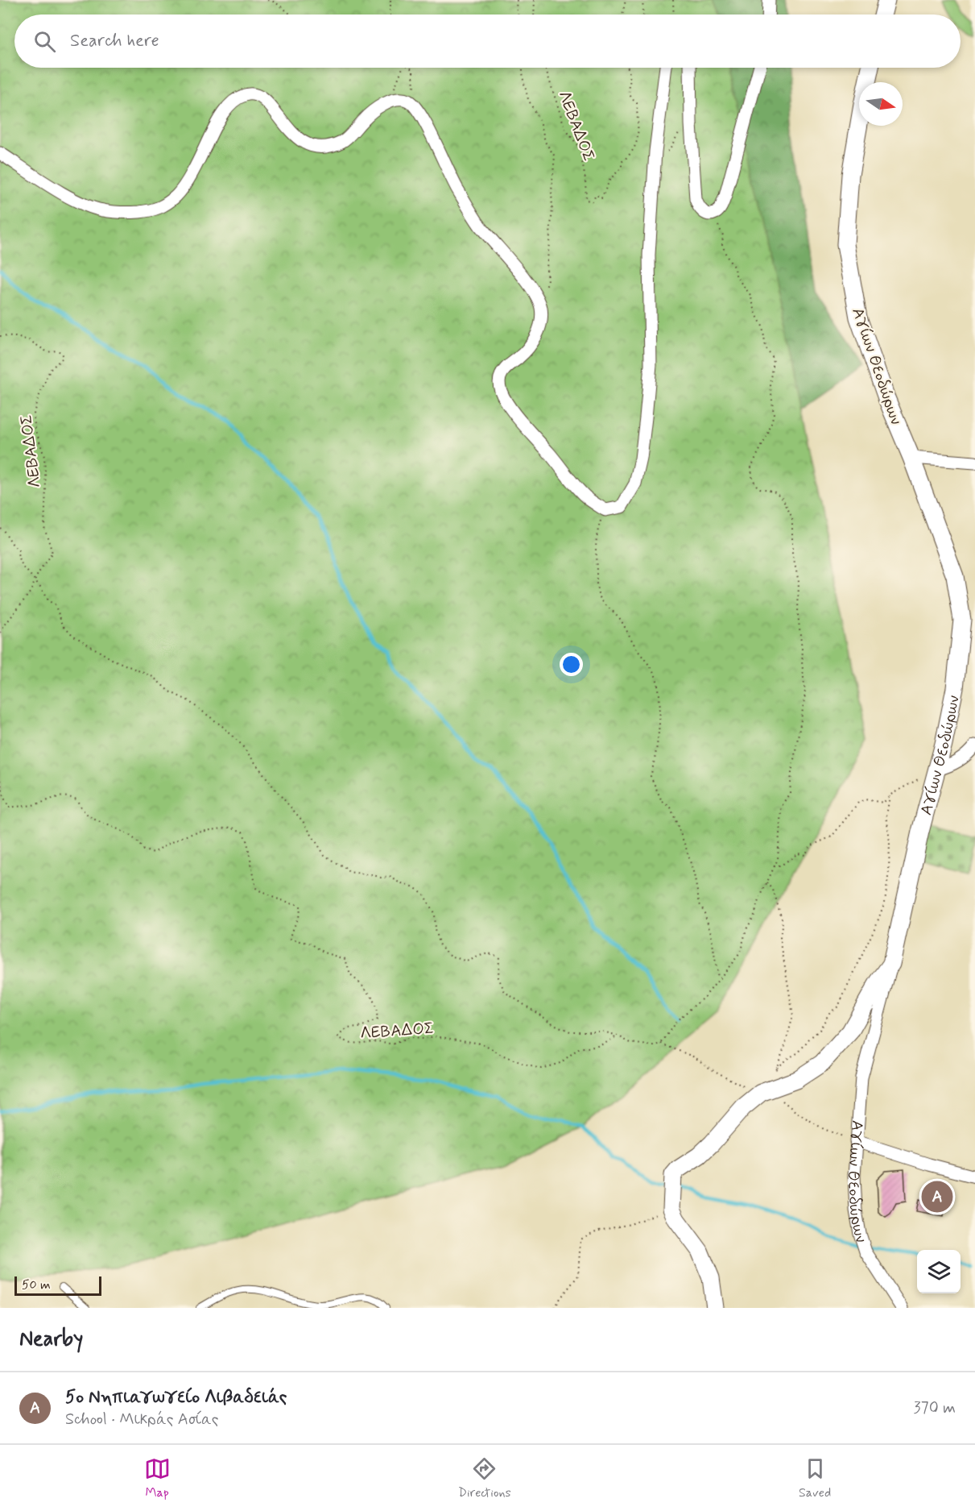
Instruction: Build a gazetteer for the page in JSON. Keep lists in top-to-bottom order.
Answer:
{
  "streets": {
    "street": ["Αγίων Θεοδώρων"],
    "path": ["ΛΕΒΑΔΟΣ"]
  },
  "scale_bar": "50 m",
  "north": "right",
  "page": {
    "search": "Search here",
    "pins": "A",
    "scale": "50 m",
    "heading": "Nearby",
    "list": [
      {
        "mark": "A",
        "name": "5ο Νηπιαγωγείο Λιβαδειάς",
        "note": "School · Μικράς Ασίας",
        "value": "370 m"
      }
    ],
    "nav": ["Map", "Directions", "Saved"]
  }
}
